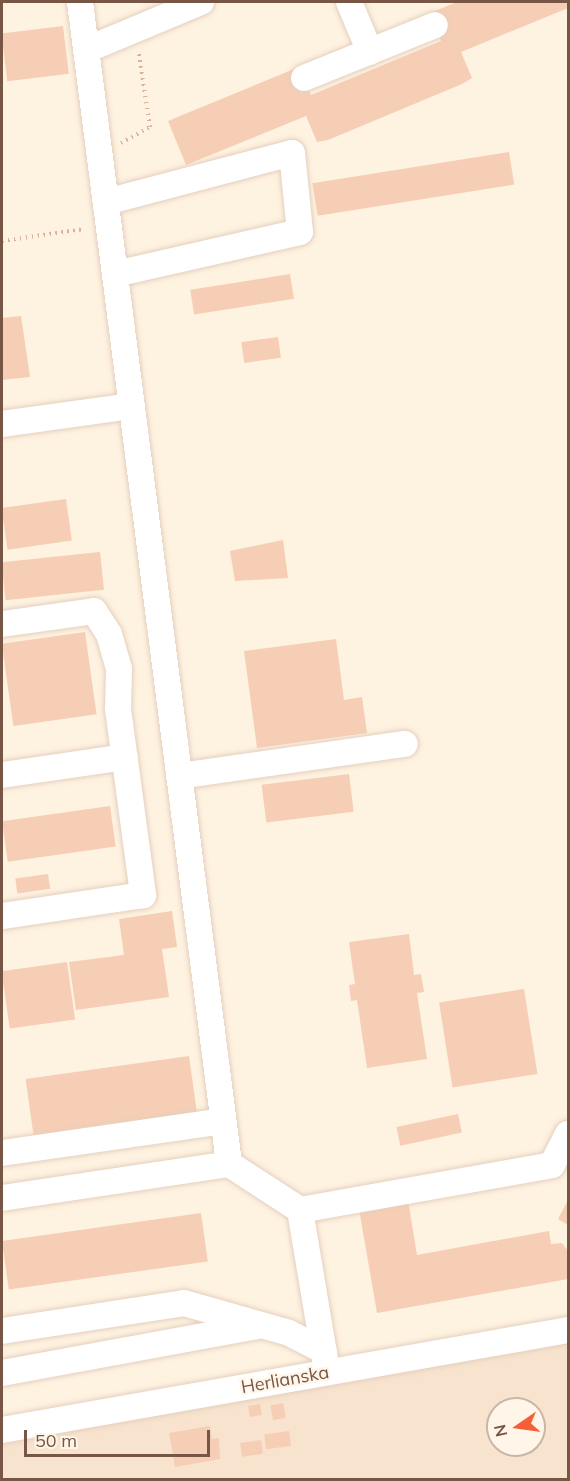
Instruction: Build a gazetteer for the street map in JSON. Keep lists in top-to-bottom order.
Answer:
{
  "streets": {
    "street": ["Herlianska"]
  },
  "scale_bar": "50 m",
  "north": "left"
}
